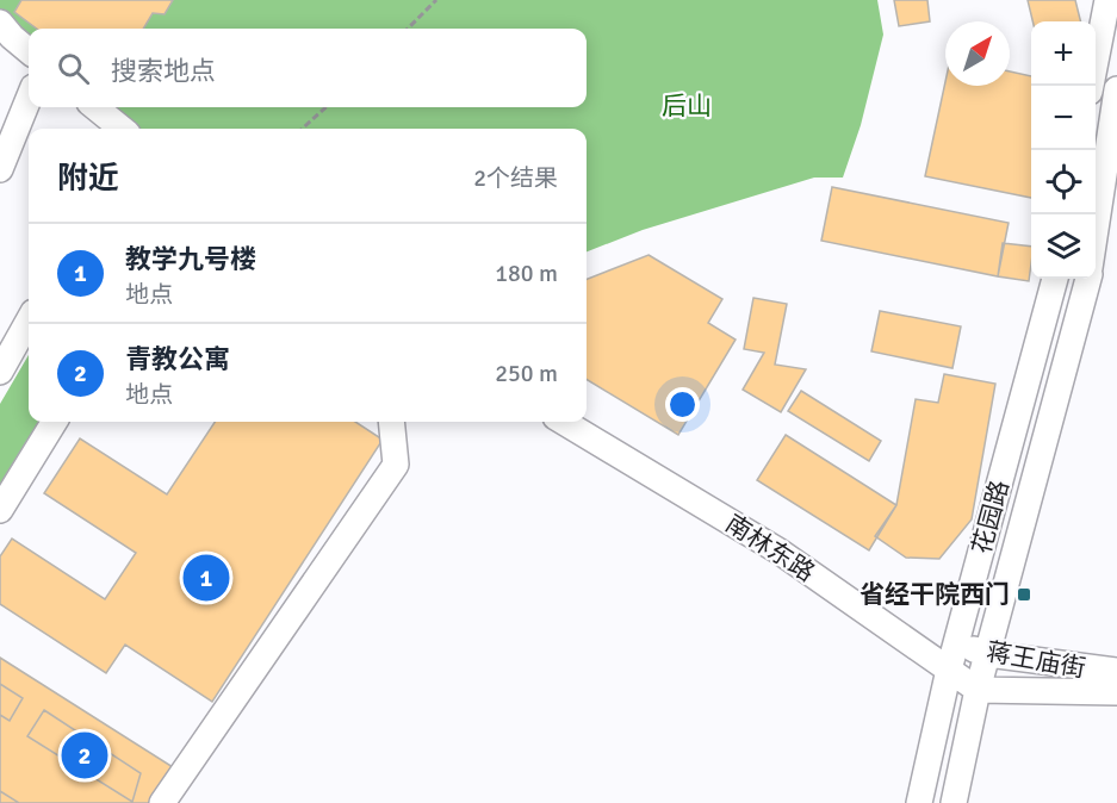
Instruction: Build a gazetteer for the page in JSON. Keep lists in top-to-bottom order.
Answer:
{
  "streets": {
    "street": ["花园路", "南林东路", "蒋王庙街"]
  },
  "crossings": [
    ["花园路", "南林东路"],
    ["花园路", "蒋王庙街"],
    ["南林东路", "蒋王庙街"]
  ],
  "parks": ["后山"],
  "places": {
    "transit": ["省经干院西门"]
  },
  "north": "top right",
  "page": {
    "map_buttons": ["+", "−"],
    "search": "搜索地点",
    "heading": ["附近", "2个结果"],
    "list": [
      {
        "mark": "1",
        "name": "教学九号楼",
        "note": "地点",
        "value": "180 m"
      },
      {
        "mark": "2",
        "name": "青教公寓",
        "note": "地点",
        "value": "250 m"
      }
    ],
    "pins": ["1", "2"]
  }
}
